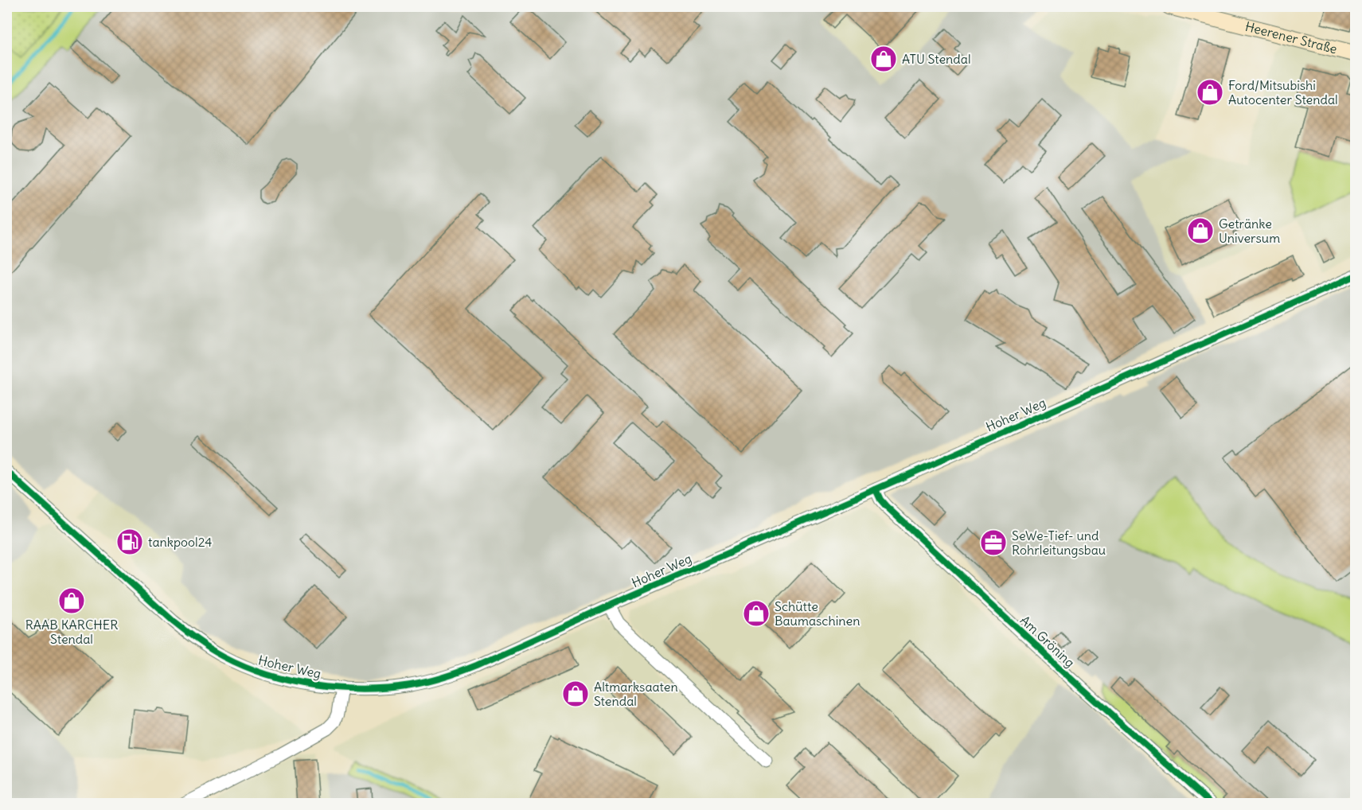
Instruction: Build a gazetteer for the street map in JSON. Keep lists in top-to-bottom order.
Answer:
{
  "streets": {
    "main road": ["Heerener Straße"],
    "street": ["Hoher Weg", "Am Gröning"]
  },
  "crossings": [
    ["Hoher Weg", "Am Gröning"]
  ],
  "places": {
    "shop": [
      "ATU Stendal",
      "Ford/Mitsubishi Autocenter Stendal",
      "Getränke Universum",
      "RAAB KARCHER Stendal",
      "Schütte Baumaschinen",
      "Altmarksaaten Stendal"
    ],
    "fuel station": ["tankpool24"],
    "office": ["SeWe-Tief- und Rohrleitungsbau"]
  }
}
